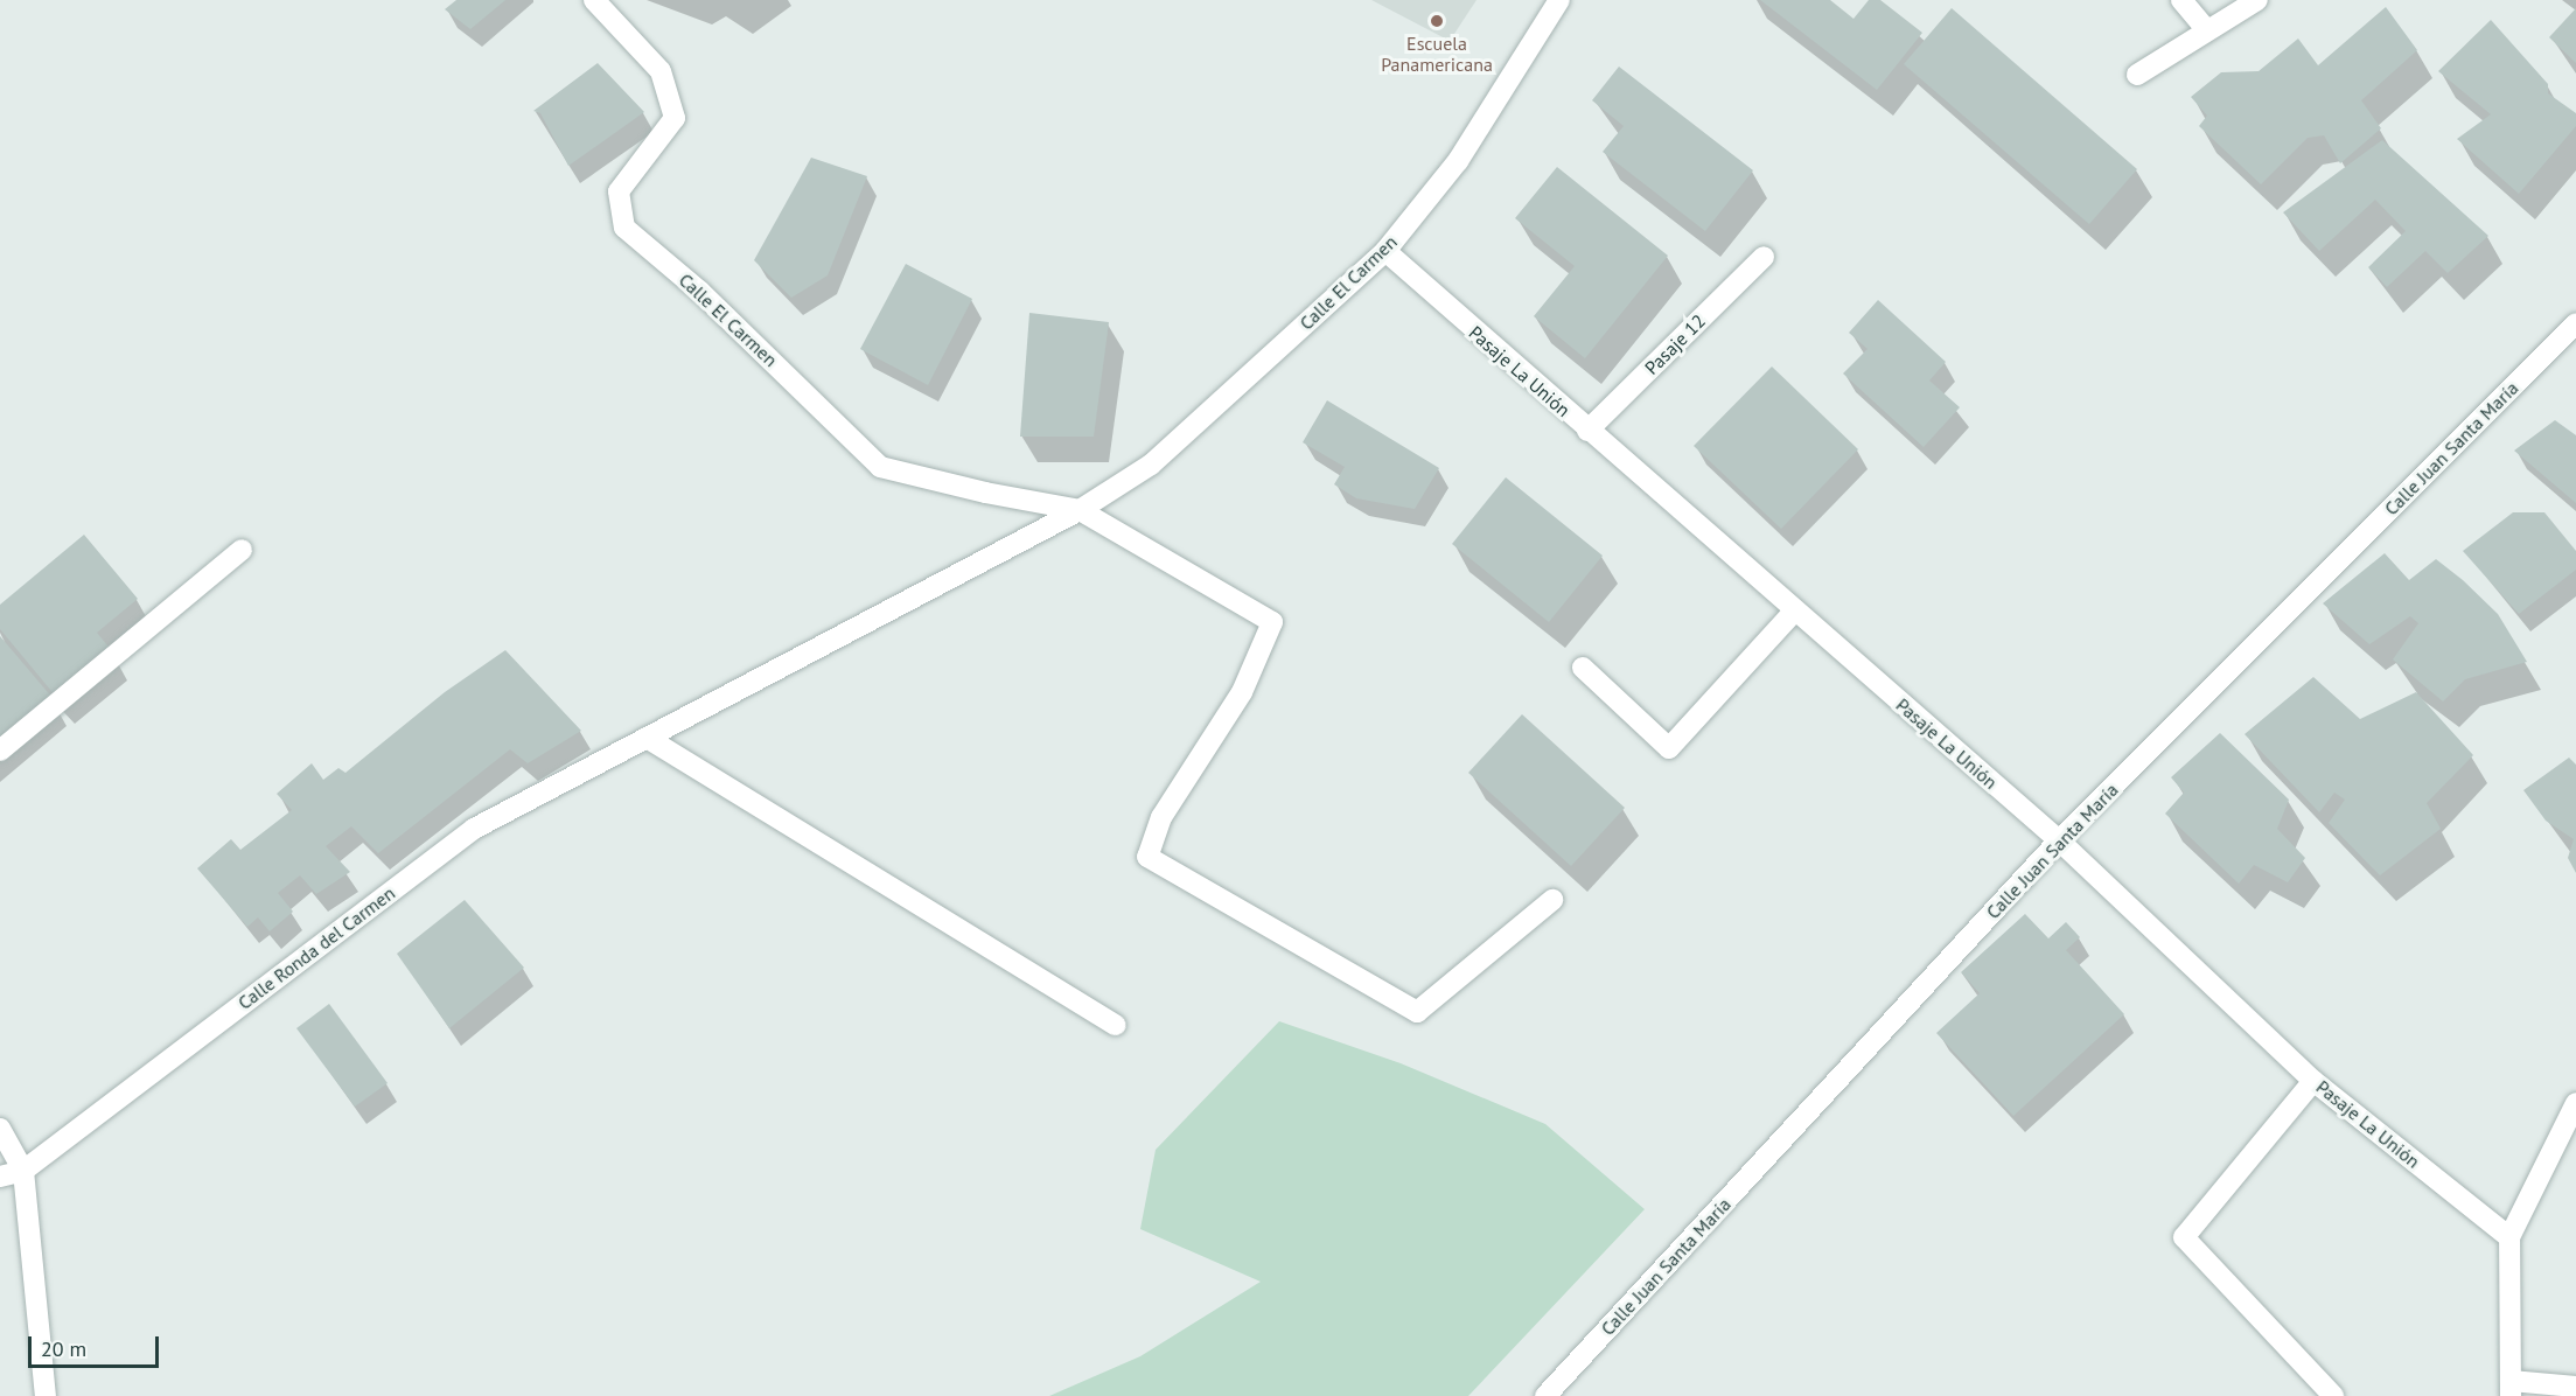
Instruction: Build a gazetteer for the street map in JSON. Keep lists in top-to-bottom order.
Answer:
{
  "streets": {
    "street": [
      "Calle El Carmen",
      "Pasaje 12",
      "Pasaje La Unión",
      "Calle Juan Santa María",
      "Calle Ronda del Carmen"
    ]
  },
  "crossings": [
    ["Calle El Carmen", "Pasaje La Unión"],
    ["Calle El Carmen", "Calle Ronda del Carmen"],
    ["Pasaje 12", "Pasaje La Unión"],
    ["Pasaje La Unión", "Calle Juan Santa María"]
  ],
  "places": ["Escuela Panamericana"],
  "scale_bar": "20 m"
}
